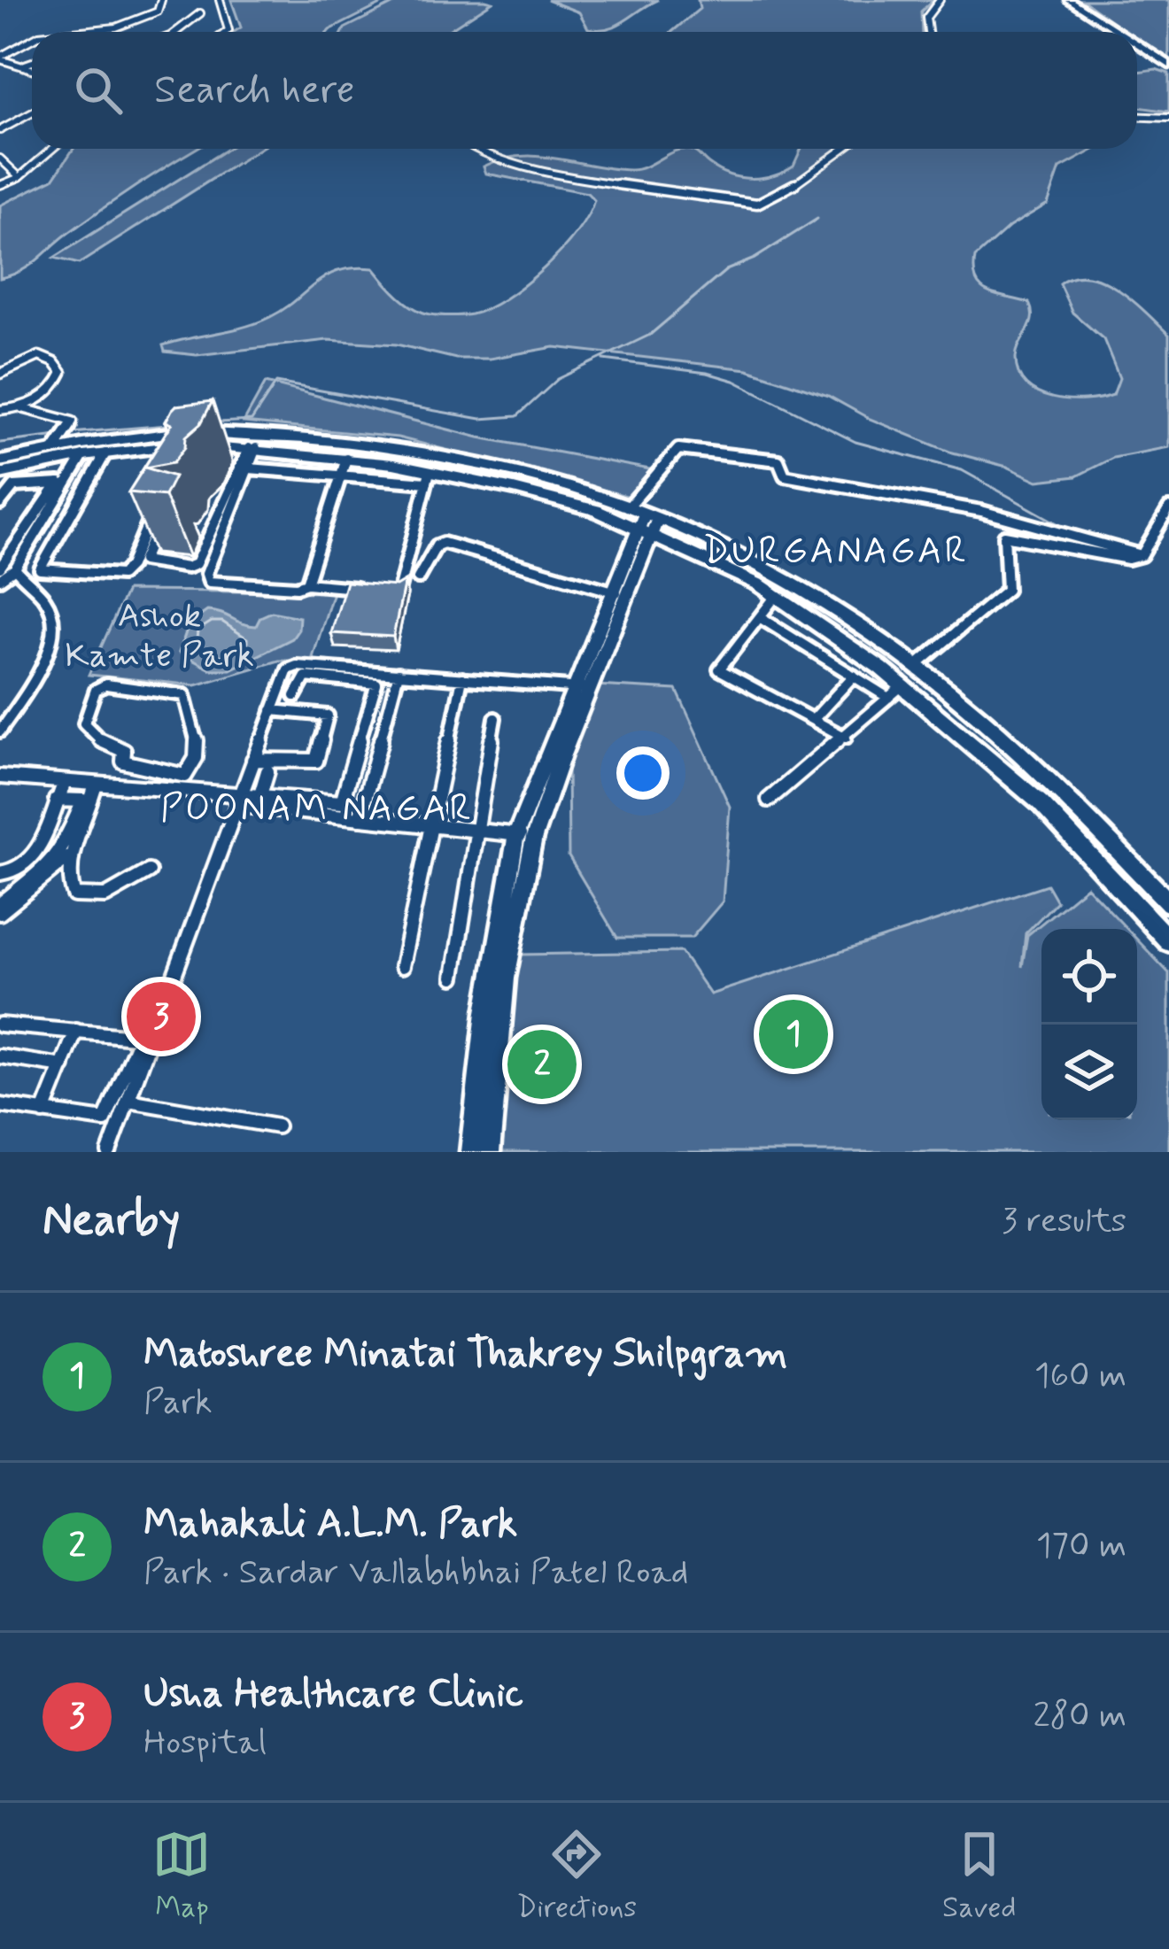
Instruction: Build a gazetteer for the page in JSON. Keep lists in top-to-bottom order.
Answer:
{
  "districts": ["DURGANAGAR", "POONAM NAGAR"],
  "parks": ["Ashok Kamte Park"],
  "page": {
    "search": "Search here",
    "pins": ["3", "1", "2"],
    "heading": ["Nearby", "3 results"],
    "list": [
      {
        "mark": "1",
        "name": "Matoshree Minatai Thakrey Shilpgram",
        "note": "Park",
        "value": "160 m"
      },
      {
        "mark": "2",
        "name": "Mahakali A.L.M. Park",
        "note": "Park · Sardar Vallabhbhai Patel Road",
        "value": "170 m"
      },
      {
        "mark": "3",
        "name": "Usha Healthcare Clinic",
        "note": "Hospital",
        "value": "280 m"
      }
    ],
    "nav": ["Map", "Directions", "Saved"]
  }
}
